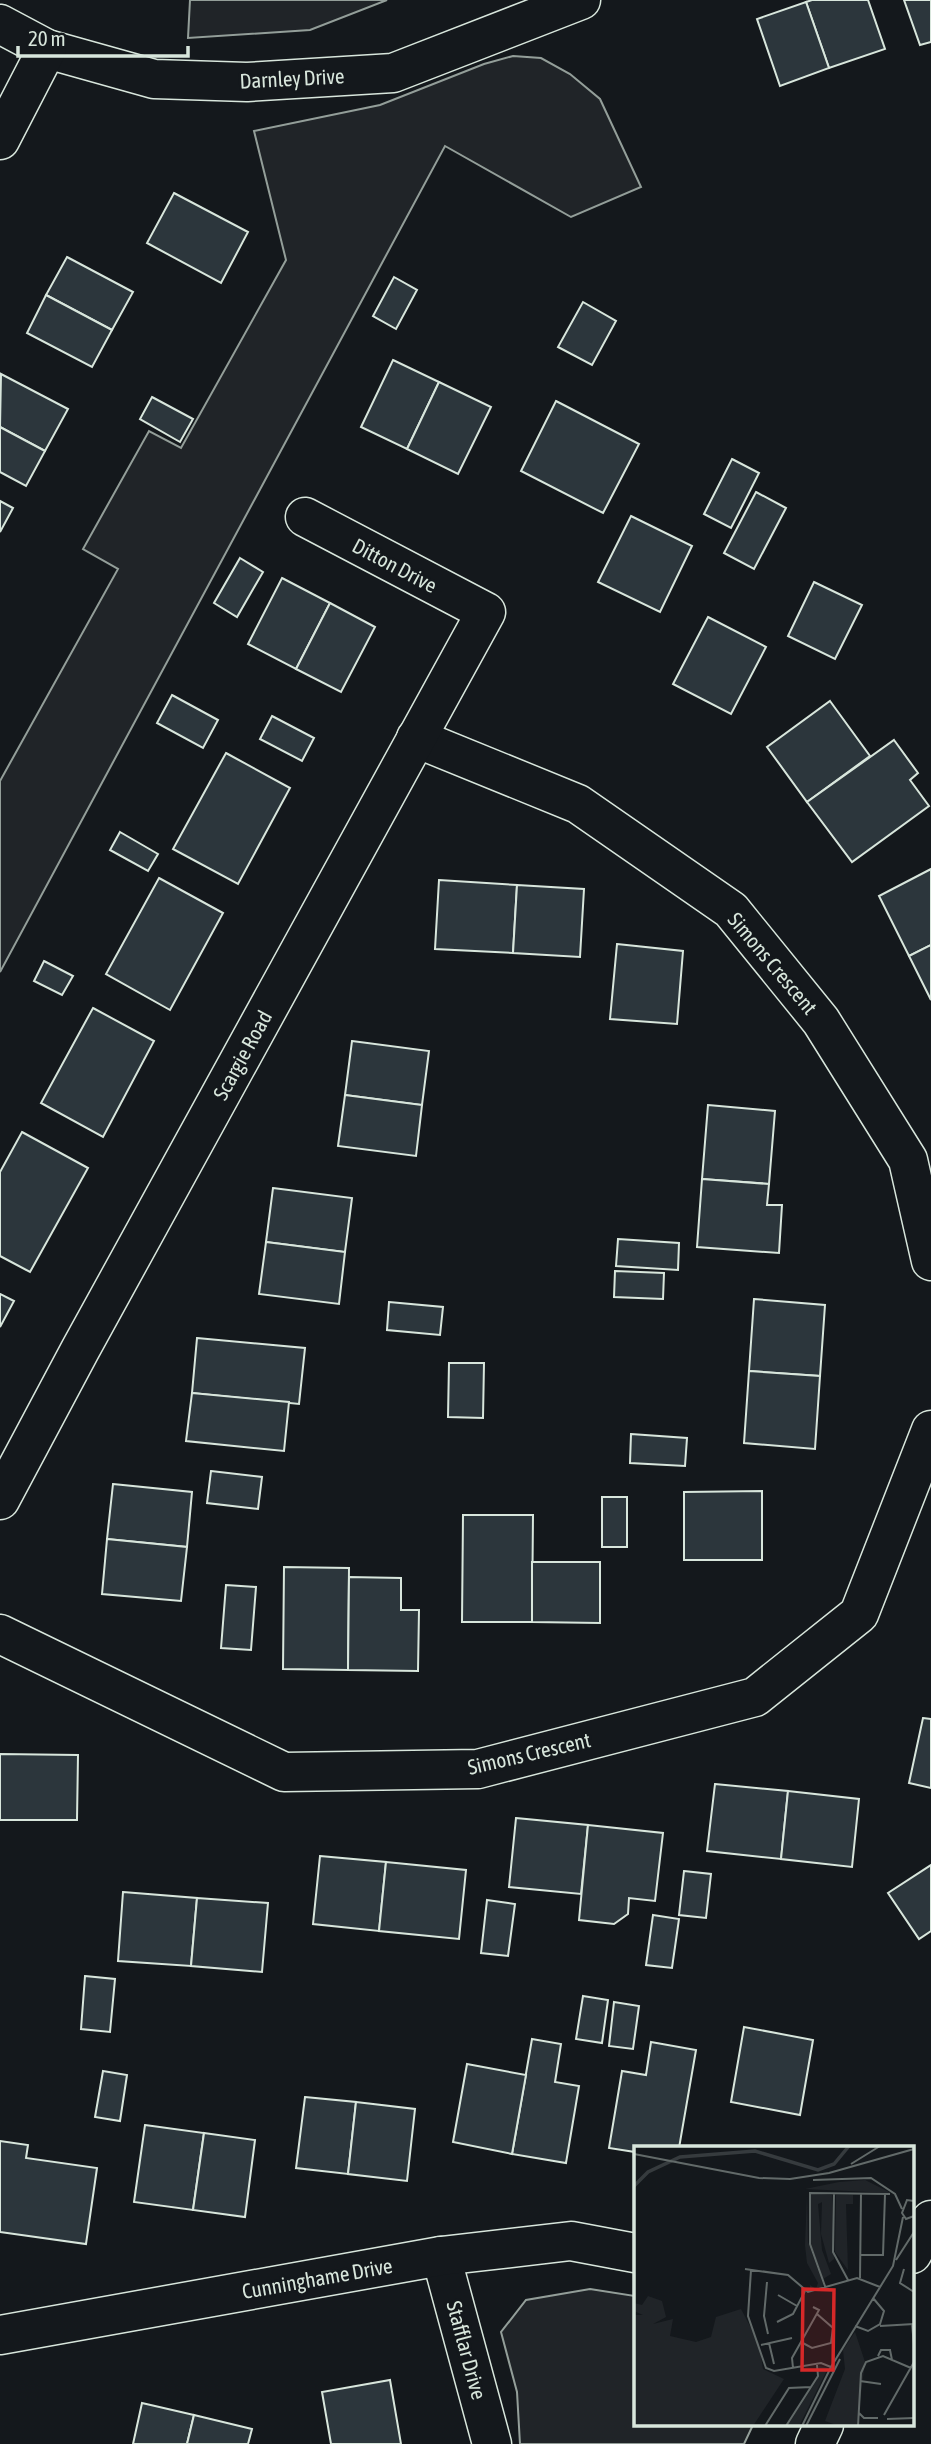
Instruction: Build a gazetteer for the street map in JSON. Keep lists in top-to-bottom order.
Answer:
{
  "streets": {
    "street": [
      "Darnley Drive",
      "Ditton Drive",
      "Simons Crescent",
      "Scargie Road",
      "Cunninghame Drive",
      "Stafflar Drive"
    ]
  },
  "crossings": [
    ["Ditton Drive", "Scargie Road"],
    ["Simons Crescent", "Scargie Road"],
    ["Cunninghame Drive", "Stafflar Drive"]
  ],
  "scale_bar": "20 m"
}
